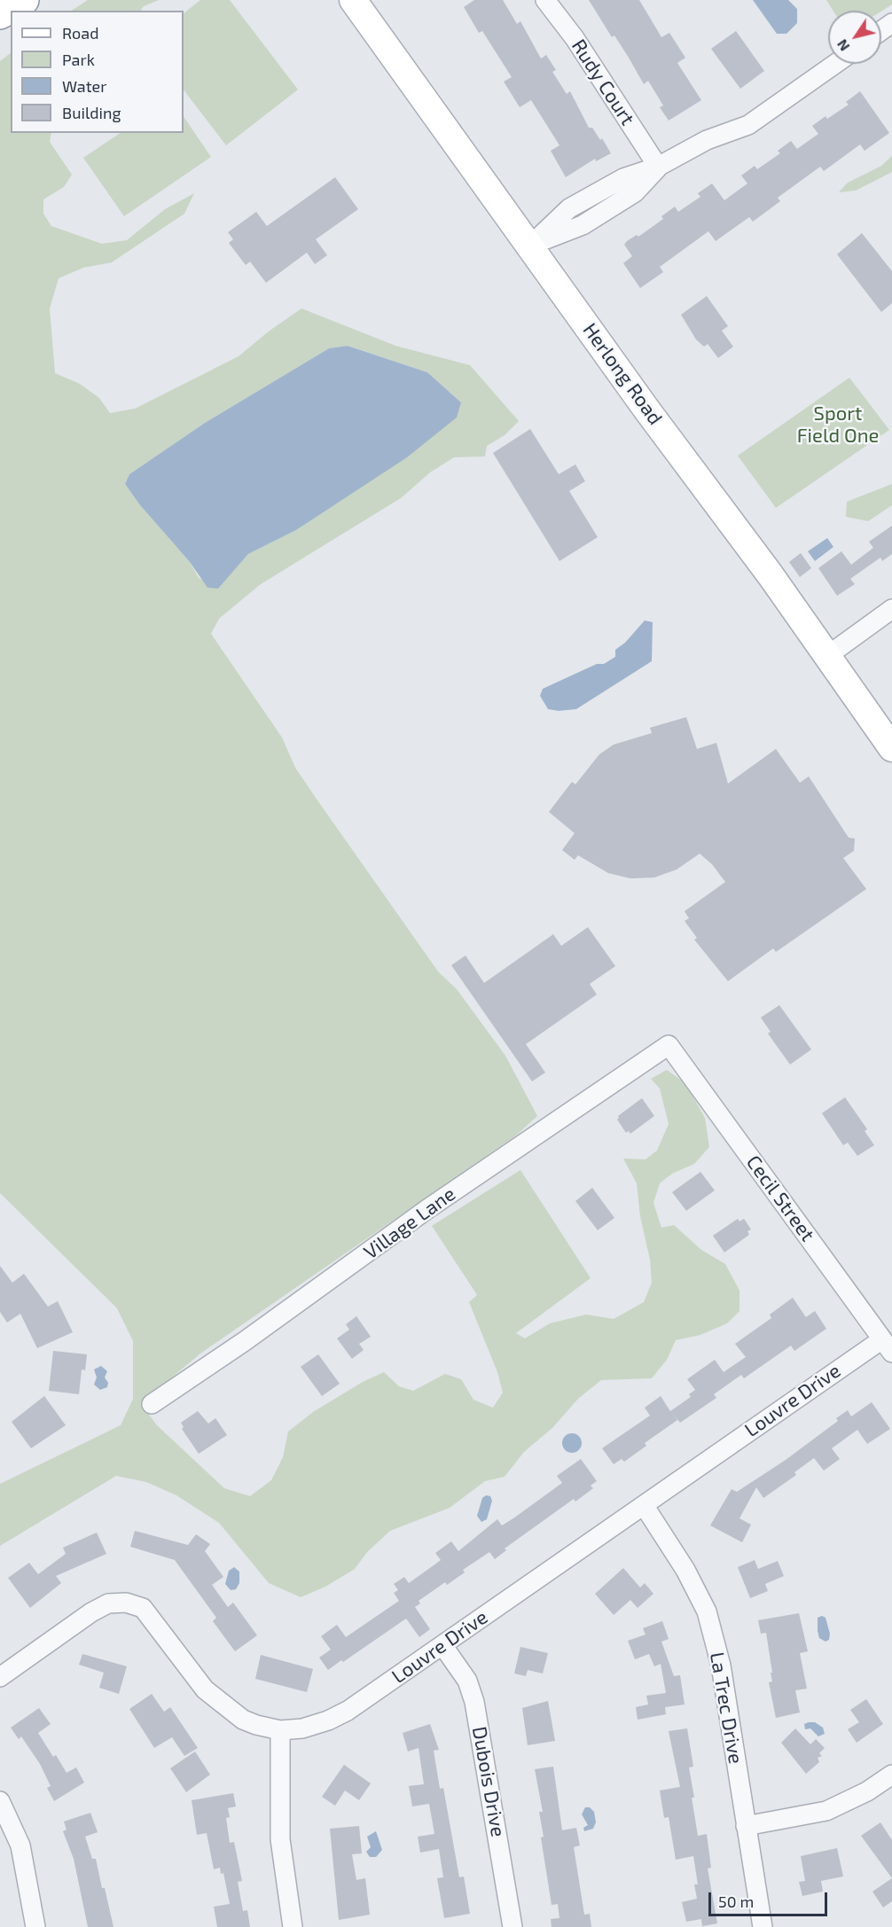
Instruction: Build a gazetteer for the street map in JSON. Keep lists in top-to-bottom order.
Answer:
{
  "streets": {
    "street": [
      "Rudy Court",
      "Herlong Road",
      "Cecil Street",
      "Village Lane",
      "Louvre Drive",
      "La Trec Drive",
      "Dubois Drive"
    ]
  },
  "crossings": [
    ["Cecil Street", "Village Lane"],
    ["Cecil Street", "Louvre Drive"],
    ["Louvre Drive", "La Trec Drive"],
    ["Louvre Drive", "Dubois Drive"]
  ],
  "parks": ["Sport Field One"],
  "legend": [
    "Road",
    "Park",
    "Water",
    "Building"
  ],
  "scale_bar": "50 m",
  "north": "bottom left"
}
